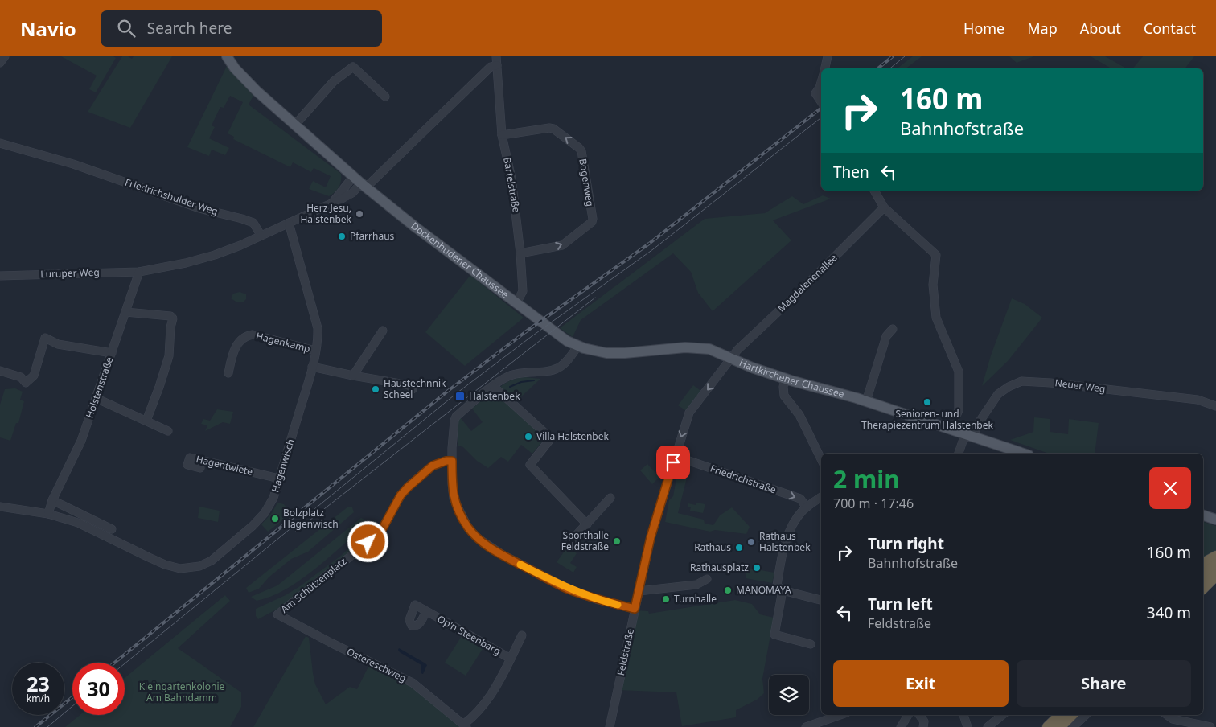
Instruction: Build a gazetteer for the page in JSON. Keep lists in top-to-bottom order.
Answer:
{
  "streets": {
    "main road": ["Dockenhudener Chaussee", "Hartkirchener Chaussee"],
    "street": [
      "Bogenweg",
      "Bartelstraße",
      "Friedrichshulder Weg",
      "Luruper Weg",
      "Magdalenenallee",
      "Hagenkamp",
      "Neuer Weg",
      "Holstenstraße",
      "Hagentwiete",
      "Hagenwisch",
      "Friedrichstraße",
      "Am Schützenplatz",
      "Op'n Steenbarg",
      "Feldstraße",
      "Ostereschweg"
    ]
  },
  "crossings": [
    ["Bogenweg", "Bartelstraße"],
    ["Bartelstraße", "Dockenhudener Chaussee"],
    ["Friedrichshulder Weg", "Luruper Weg"],
    ["Dockenhudener Chaussee", "Hartkirchener Chaussee"],
    ["Luruper Weg", "Holstenstraße"],
    ["Magdalenenallee", "Hartkirchener Chaussee"],
    ["Magdalenenallee", "Feldstraße"],
    ["Hagenkamp", "Hagenwisch"],
    ["Hartkirchener Chaussee", "Neuer Weg"],
    ["Hartkirchener Chaussee", "Feldstraße"],
    ["Holstenstraße", "Hagenwisch"],
    ["Hagentwiete", "Hagenwisch"],
    ["Friedrichstraße", "Feldstraße"],
    ["Am Schützenplatz", "Ostereschweg"],
    ["Op'n Steenbarg", "Ostereschweg"]
  ],
  "one_way": ["Friedrichstraße"],
  "parks": ["Kleingartenkolonie Am Bahndamm"],
  "places": {
    "other": [
      "Herz Jesu, Halstenbek",
      "Pfarrhaus",
      "Haustechnnik Scheel",
      "Senioren- und Therapiezentrum Halstenbek",
      "Villa Halstenbek",
      "Bolzplatz Hagenwisch",
      "Sporthalle Feldstraße",
      "Rathaus Halstenbek",
      "Rathaus",
      "Rathausplatz",
      "MANOMAYA",
      "Turnhalle"
    ],
    "transit": ["Halstenbek"]
  },
  "page": {
    "header": "Navio",
    "search": "Search here",
    "nav": [
      "Home",
      "Map",
      "About",
      "Contact"
    ],
    "turn": ["160 m", "Bahnhofstraße"],
    "then": "Then",
    "heading": ["2 min", "700 m · 17:46"],
    "list": [
      {
        "name": "Turn right",
        "note": "Bahnhofstraße",
        "value": "160 m"
      },
      {
        "name": "Turn left",
        "note": "Feldstraße",
        "value": "340 m"
      }
    ],
    "buttons": ["Exit", "Share"],
    "speed": "23 km/h",
    "limit": "30"
  }
}
